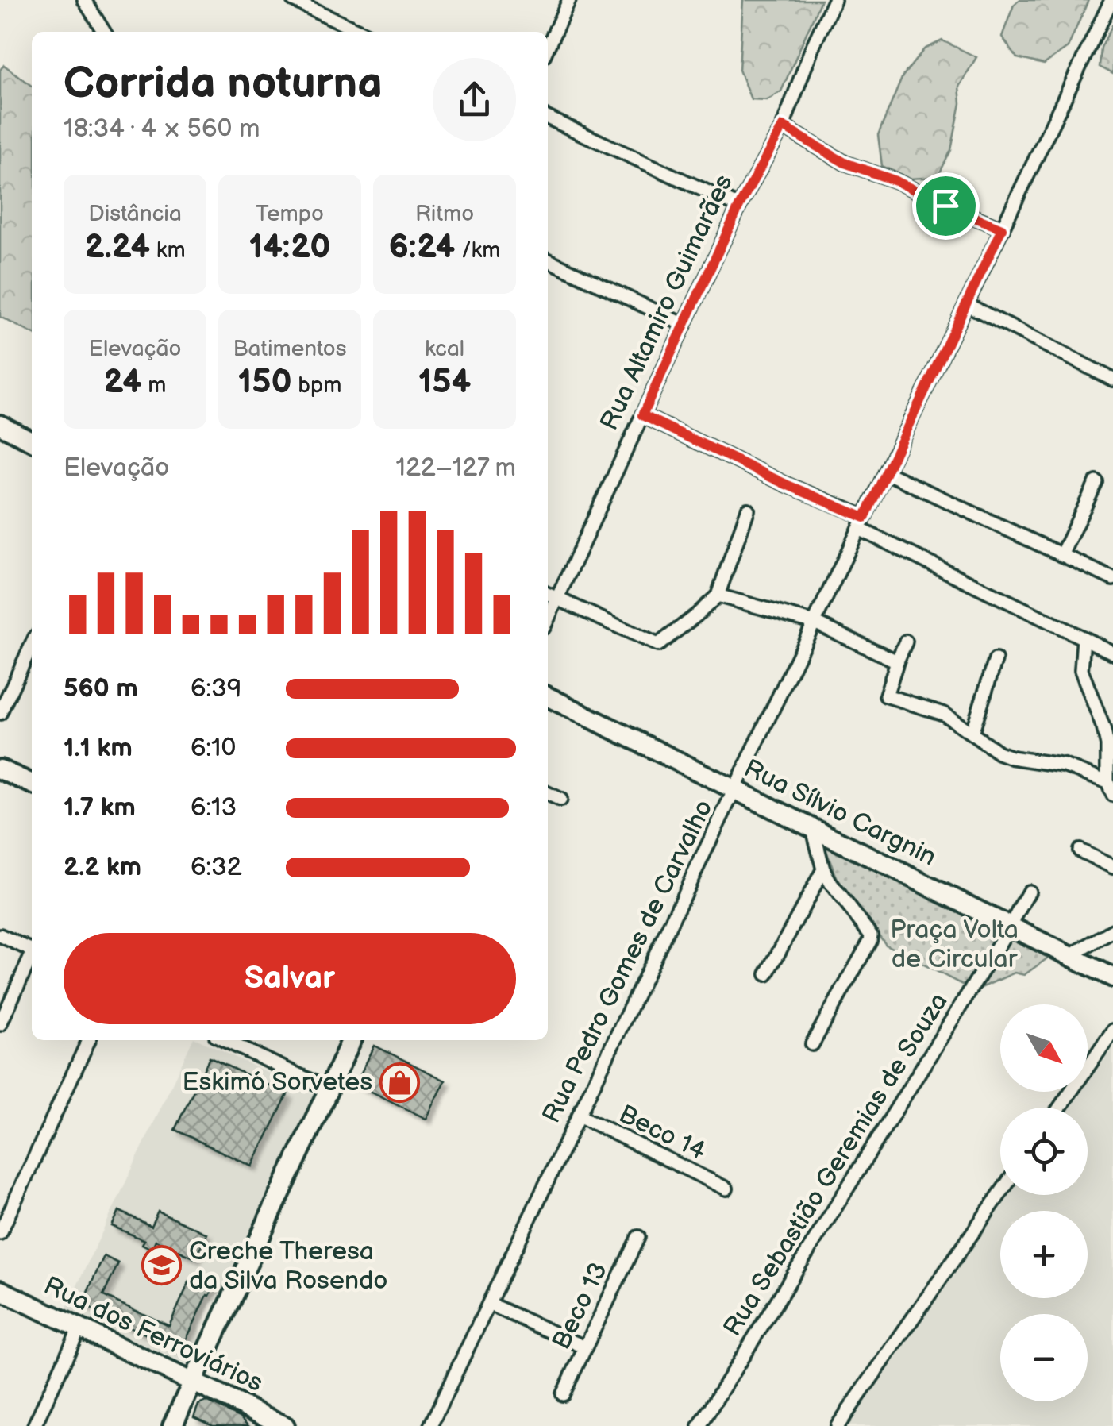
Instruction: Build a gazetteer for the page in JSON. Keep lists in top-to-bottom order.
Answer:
{
  "streets": {
    "street": [
      "Rua Altamiro Guimarães",
      "Rua Sílvio Cargnin",
      "Rua Pedro Gomes de Carvalho",
      "Beco 14",
      "Rua Sebastião Geremias de Souza",
      "Beco 13",
      "Rua dos Ferroviários"
    ]
  },
  "crossings": [
    ["Rua Sílvio Cargnin", "Rua Pedro Gomes de Carvalho"],
    ["Rua Sílvio Cargnin", "Rua Sebastião Geremias de Souza"],
    ["Rua Pedro Gomes de Carvalho", "Beco 14"]
  ],
  "parks": ["Praça Volta de Circular"],
  "places": {
    "shop": ["Eskimó Sorvetes"],
    "school or university": ["Creche Theresa da Silva Rosendo"]
  },
  "north": "bottom right",
  "page": {
    "heading": ["Corrida noturna", "18:34 · 4 × 560 m"],
    "stats": [
      ["Distância", "2.24 km"],
      ["Tempo", "14:20"],
      ["Ritmo", "6:24 /km"],
      ["Elevação", "24 m"],
      ["Batimentos", "150 bpm"],
      ["kcal", "154"]
    ],
    "chart": ["Elevação", "122–127 m"],
    "list": [
      {
        "name": "560 m",
        "note": "6:39"
      },
      {
        "name": "1.1 km",
        "note": "6:10"
      },
      {
        "name": "1.7 km",
        "note": "6:13"
      },
      {
        "name": "2.2 km",
        "note": "6:32"
      }
    ],
    "buttons": "Salvar",
    "map_buttons": ["+", "−"]
  }
}
